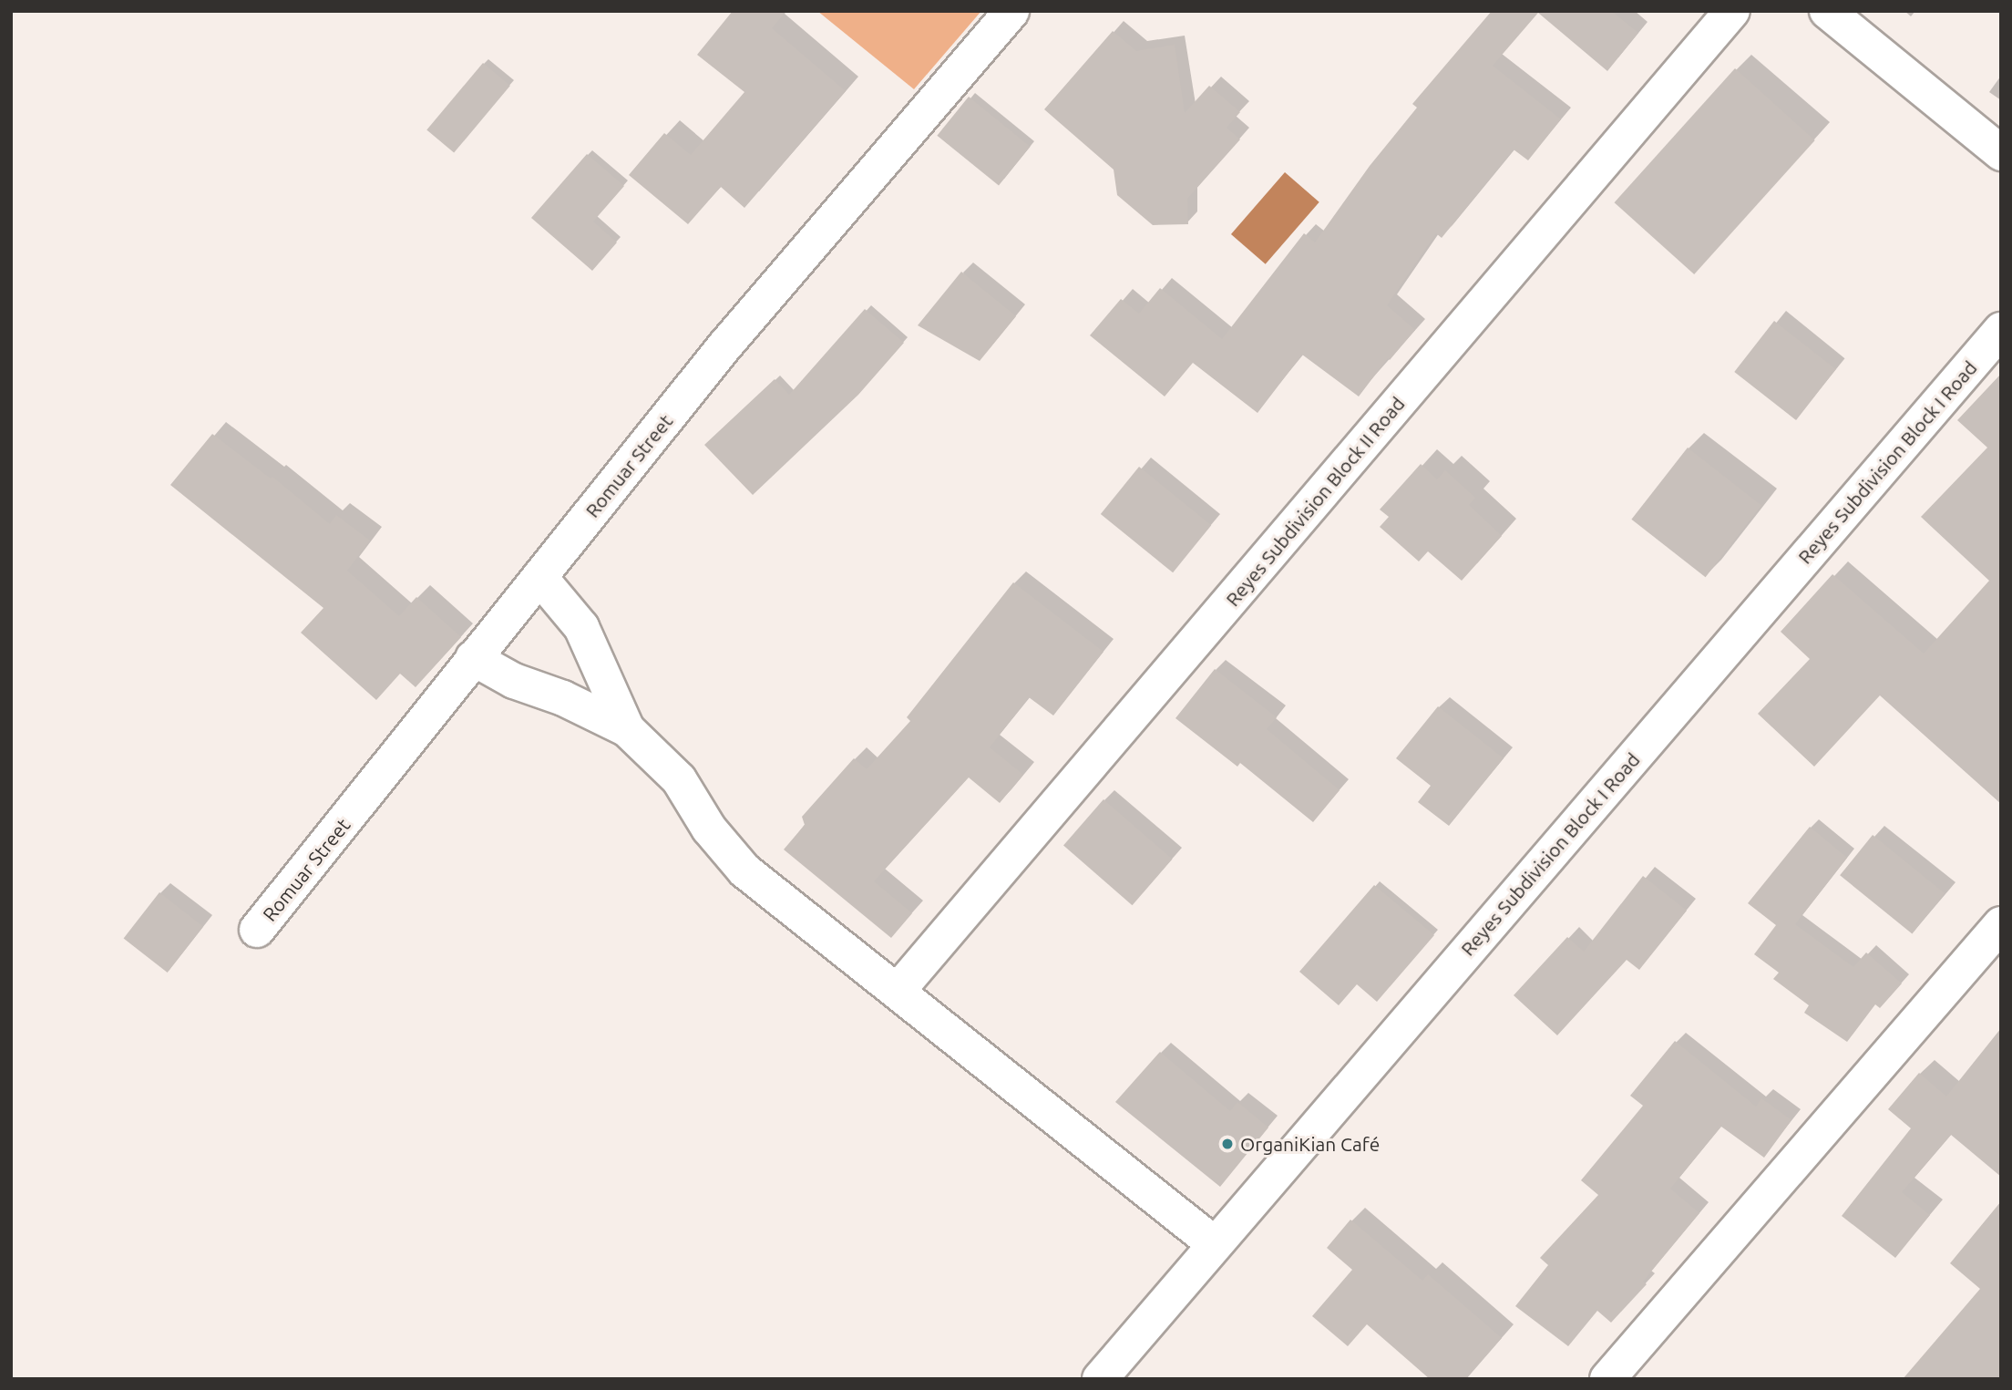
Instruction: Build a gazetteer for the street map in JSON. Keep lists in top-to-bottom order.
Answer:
{
  "streets": {
    "street": ["Reyes Subdivision Block I Road", "Romuar Street", "Reyes Subdivision Block II Road"]
  },
  "places": ["OrganiKian Café"]
}
